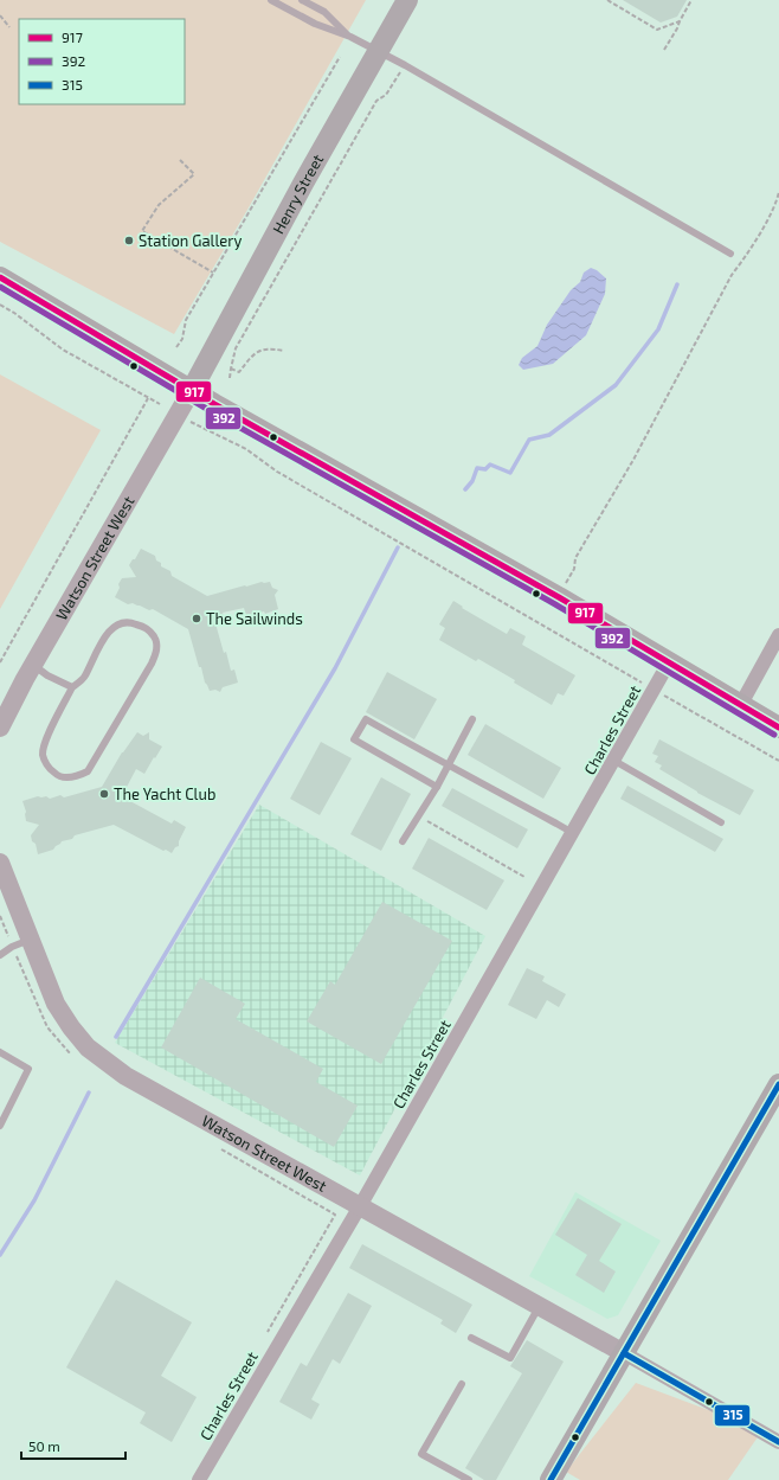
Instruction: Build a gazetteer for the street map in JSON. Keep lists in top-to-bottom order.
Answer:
{
  "streets": {
    "main road": ["Henry Street"],
    "street": ["Watson Street West", "Charles Street"]
  },
  "crossings": [
    ["Henry Street", "Watson Street West"],
    ["Watson Street West", "Charles Street"]
  ],
  "places": ["Station Gallery", "The Sailwinds", "The Yacht Club"],
  "lines": ["transit line 917", "transit line 392", "transit line 315"],
  "legend": ["917", "392", "315"],
  "scale_bar": "50 m"
}
